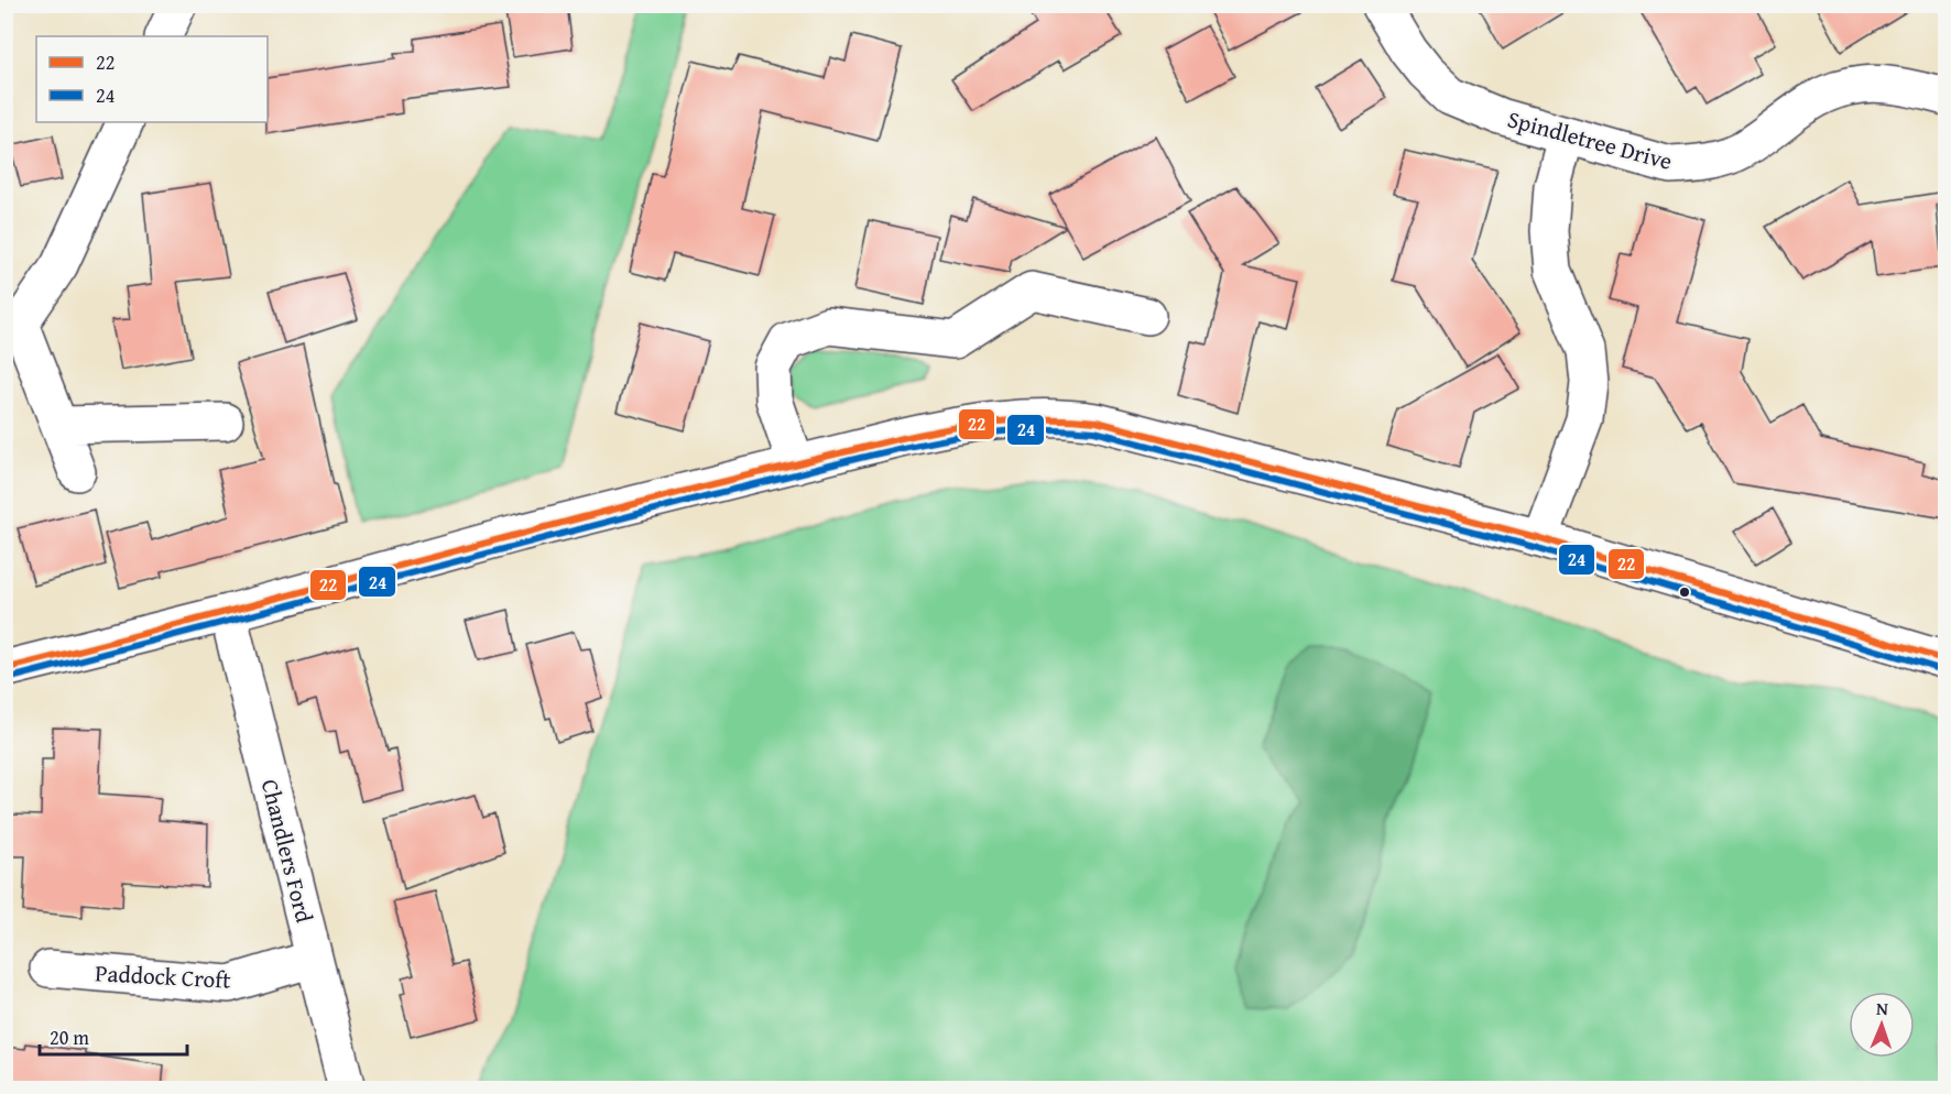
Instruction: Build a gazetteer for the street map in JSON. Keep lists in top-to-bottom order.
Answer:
{
  "streets": {
    "street": ["Spindletree Drive", "Chandlers Ford", "Paddock Croft"]
  },
  "crossings": [
    ["Chandlers Ford", "Paddock Croft"]
  ],
  "lines": ["transit line 22", "transit line 24"],
  "legend": ["22", "24"],
  "scale_bar": "20 m",
  "north": "top"
}
